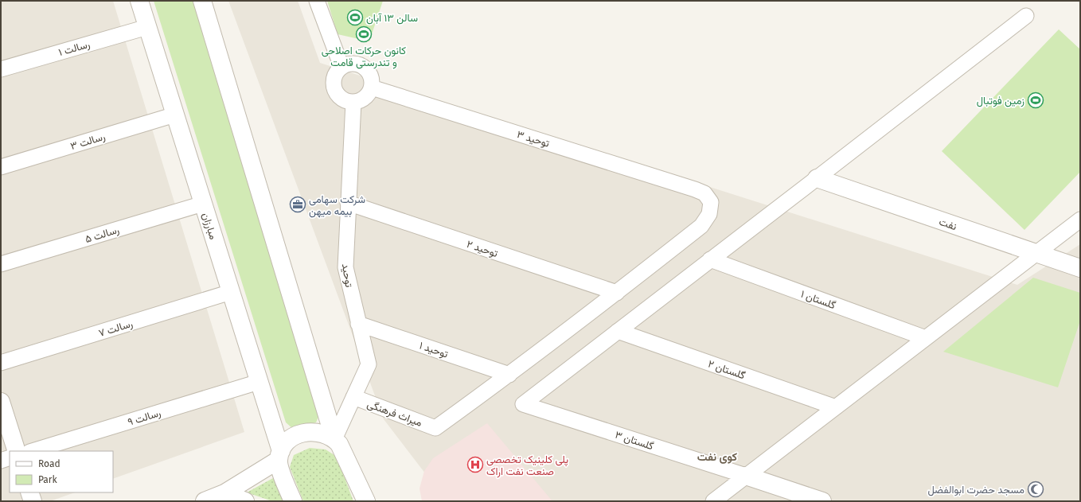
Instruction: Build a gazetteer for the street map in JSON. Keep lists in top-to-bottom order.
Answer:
{
  "streets": {
    "street": [
      "رسالت ۱",
      "توحید ۳",
      "رسالت ۳",
      "نفت",
      "مبارزان",
      "رسالت ۵",
      "توحید ۲",
      "توحید",
      "گلستان ۱",
      "رسالت ۷",
      "توحید ۱",
      "گلستان ۲",
      "میراث فرهنگی",
      "رسالت ۹",
      "گلستان ۳"
    ]
  },
  "crossings": [
    ["رسالت ۱", "مبارزان"],
    ["توحید ۳", "توحید ۲"],
    ["توحید ۳", "توحید"],
    ["توحید ۳", "توحید ۱"],
    ["توحید ۳", "میراث فرهنگی"],
    ["رسالت ۳", "مبارزان"],
    ["مبارزان", "رسالت ۵"],
    ["مبارزان", "رسالت ۷"],
    ["مبارزان", "رسالت ۹"],
    ["توحید ۲", "توحید"],
    ["توحید", "توحید ۱"],
    ["توحید", "میراث فرهنگی"],
    ["گلستان ۲", "گلستان ۳"]
  ],
  "districts": ["کوی نفت"],
  "places": {
    "sports": ["سالن ۱۳ آبان", "کانون حرکات اصلاحی و تندرستی قامت", "زمین فوتبال"],
    "office": ["شرکت سهامی بیمه میهن"],
    "hospital": ["پلی کلینیک تخصصی صنعت نفت اراک"],
    "mosque": ["مسجد حضرت ابوالفضل"]
  },
  "legend": ["Road", "Park"]
}
